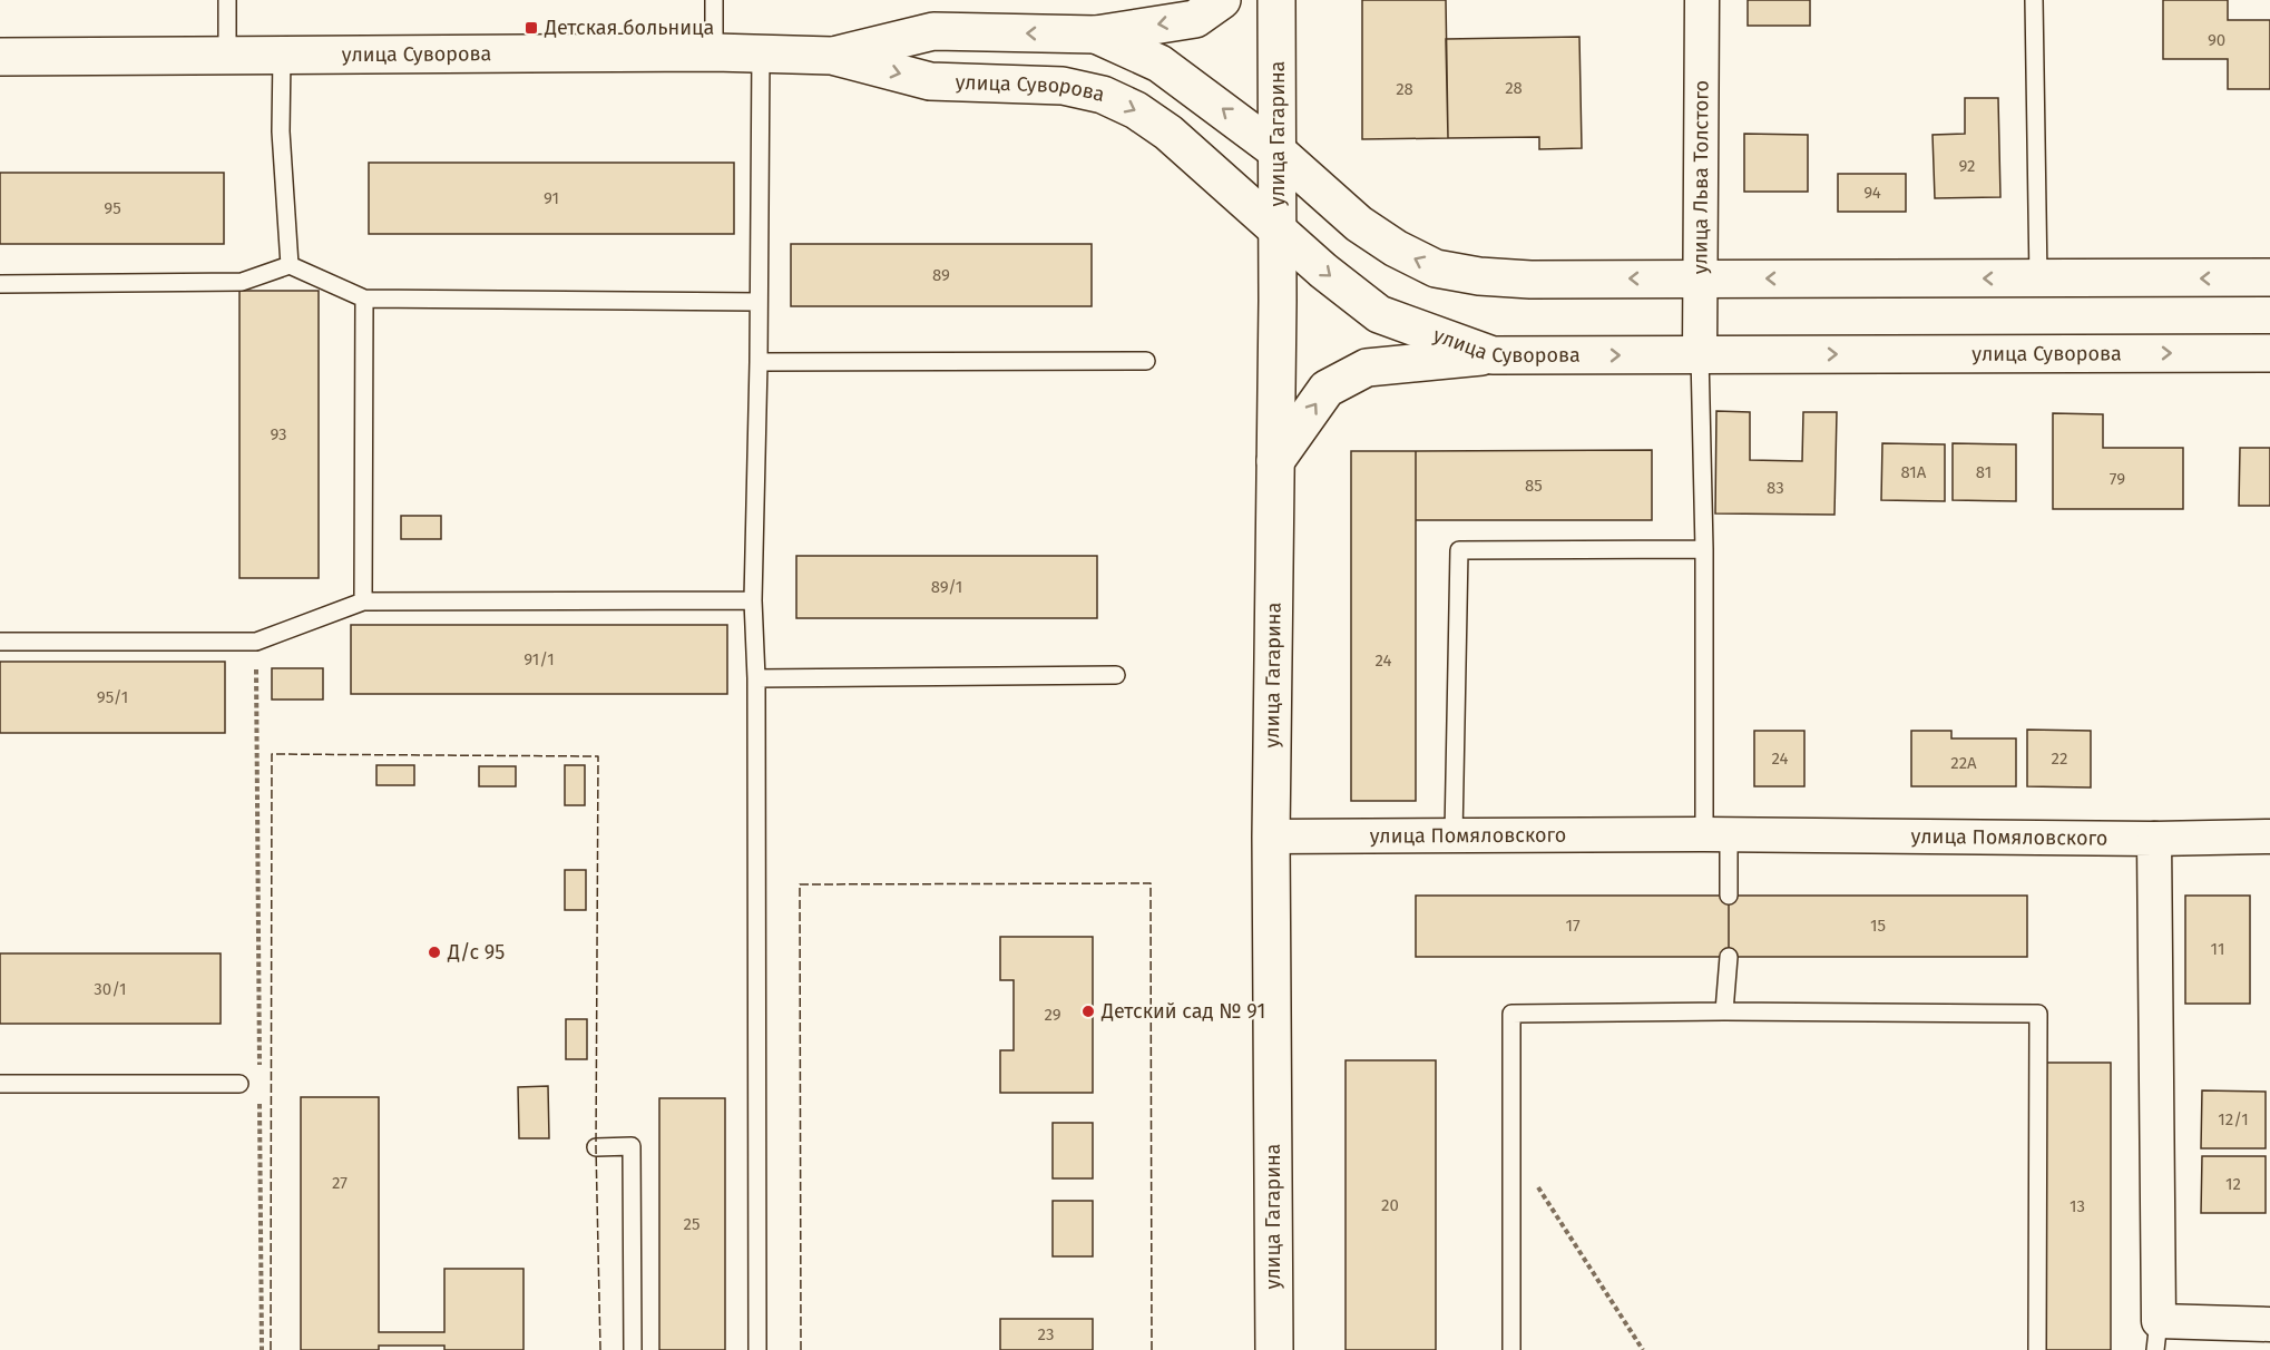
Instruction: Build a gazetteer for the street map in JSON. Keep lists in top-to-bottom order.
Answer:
{
  "streets": {
    "main road": ["улица Суворова", "улица Гагарина"],
    "street": ["улица Льва Толстого", "улица Помяловского"]
  },
  "crossings": [
    ["улица Суворова", "улица Гагарина"],
    ["улица Суворова", "улица Льва Толстого"],
    ["улица Гагарина", "улица Помяловского"]
  ],
  "places": {
    "transit": ["Детская больница"],
    "other": ["Д/с 95", "Детский сад № 91"]
  },
  "house_numbers": [
    "90",
    "28",
    "28",
    "92",
    "94",
    "91",
    "95",
    "89",
    "93",
    "81А",
    "81",
    "79",
    "85",
    "83",
    "89/1",
    "91/1",
    "24",
    "95/1",
    "24",
    "22",
    "22А",
    "17",
    "15",
    "11",
    "30/1",
    "29",
    "12/1",
    "27",
    "12",
    "20",
    "13",
    "25",
    "23"
  ]
}
